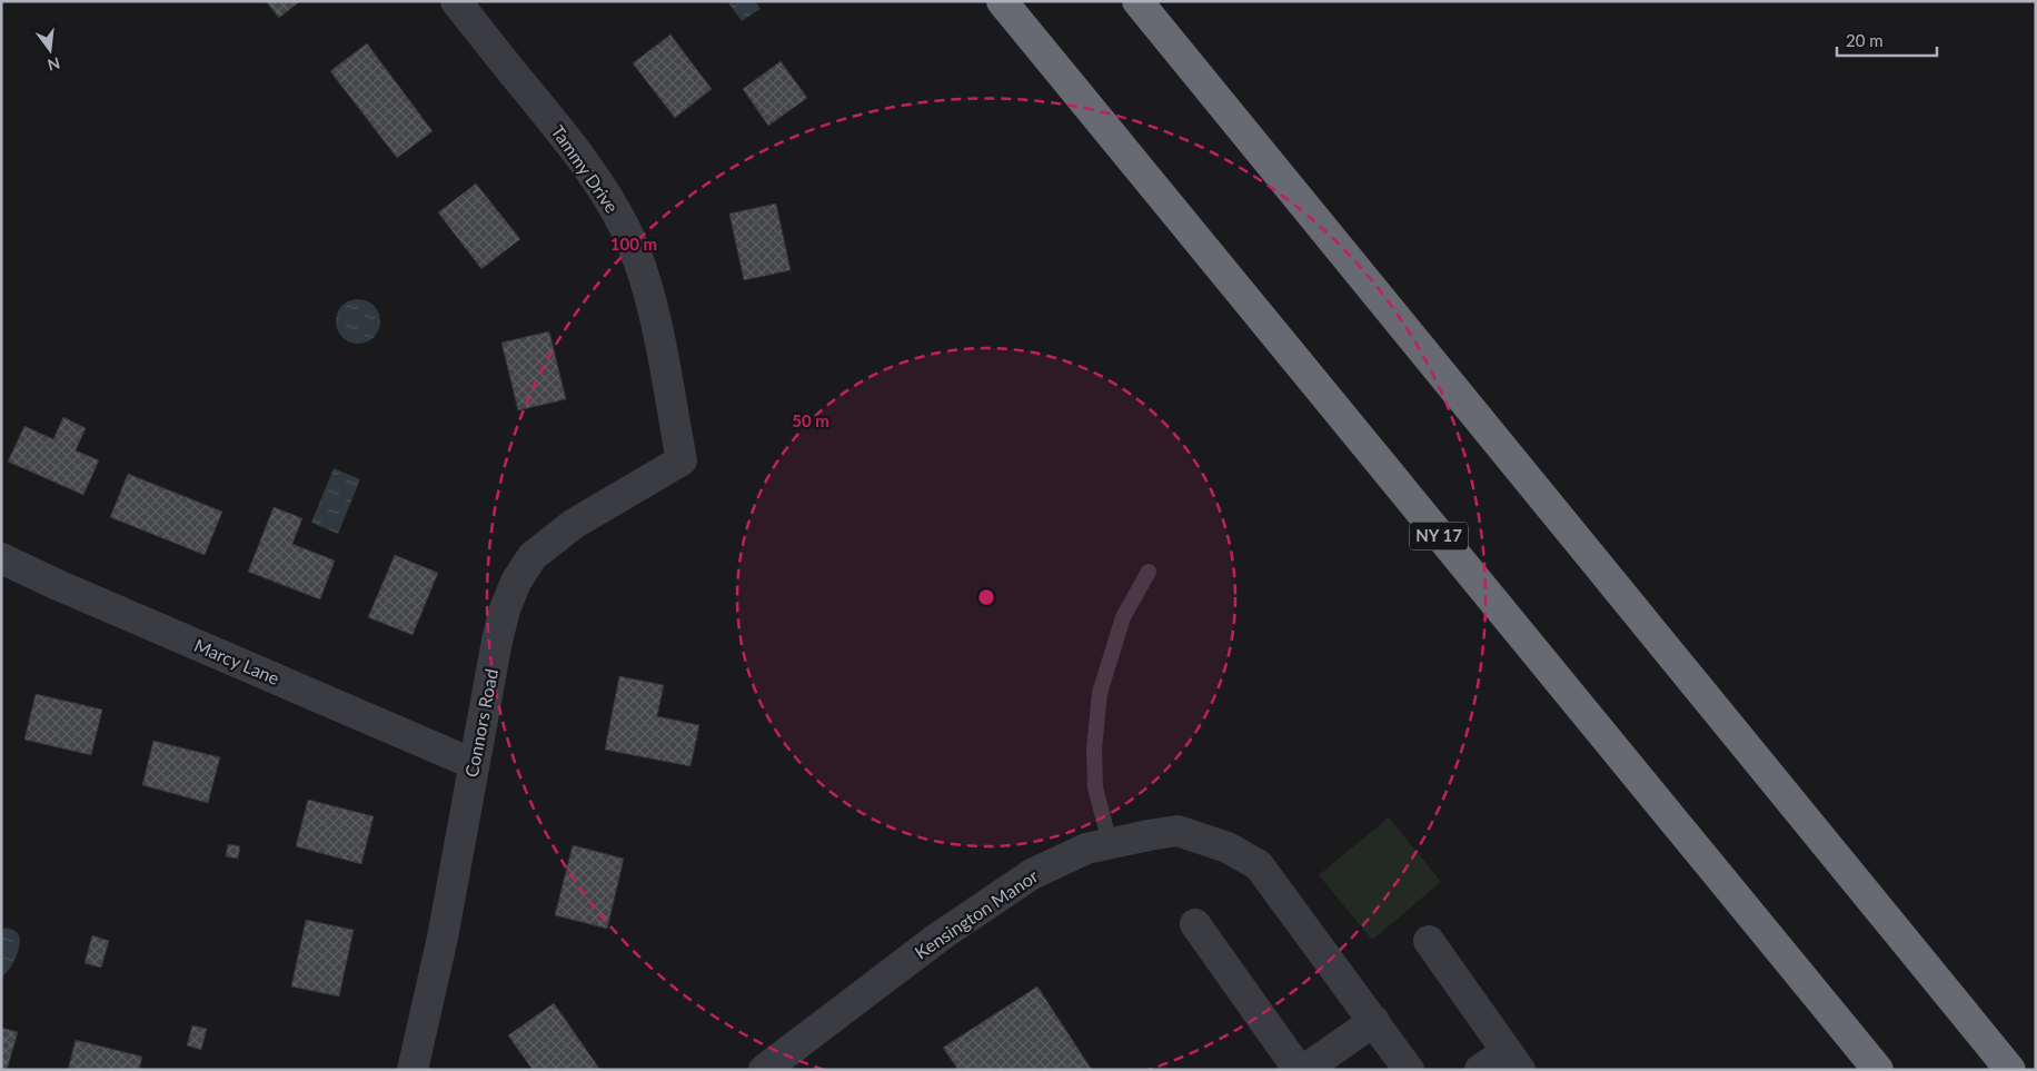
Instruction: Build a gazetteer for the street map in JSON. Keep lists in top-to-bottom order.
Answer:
{
  "streets": {
    "highway": ["NY 17"],
    "street": [
      "Tammy Drive",
      "Marcy Lane",
      "Connors Road",
      "Kensington Manor"
    ]
  },
  "crossings": [
    ["Tammy Drive", "Connors Road"],
    ["Marcy Lane", "Connors Road"]
  ],
  "scale_bar": "20 m",
  "north": "bottom",
  "rings": ["100 m", "50 m"]
}
